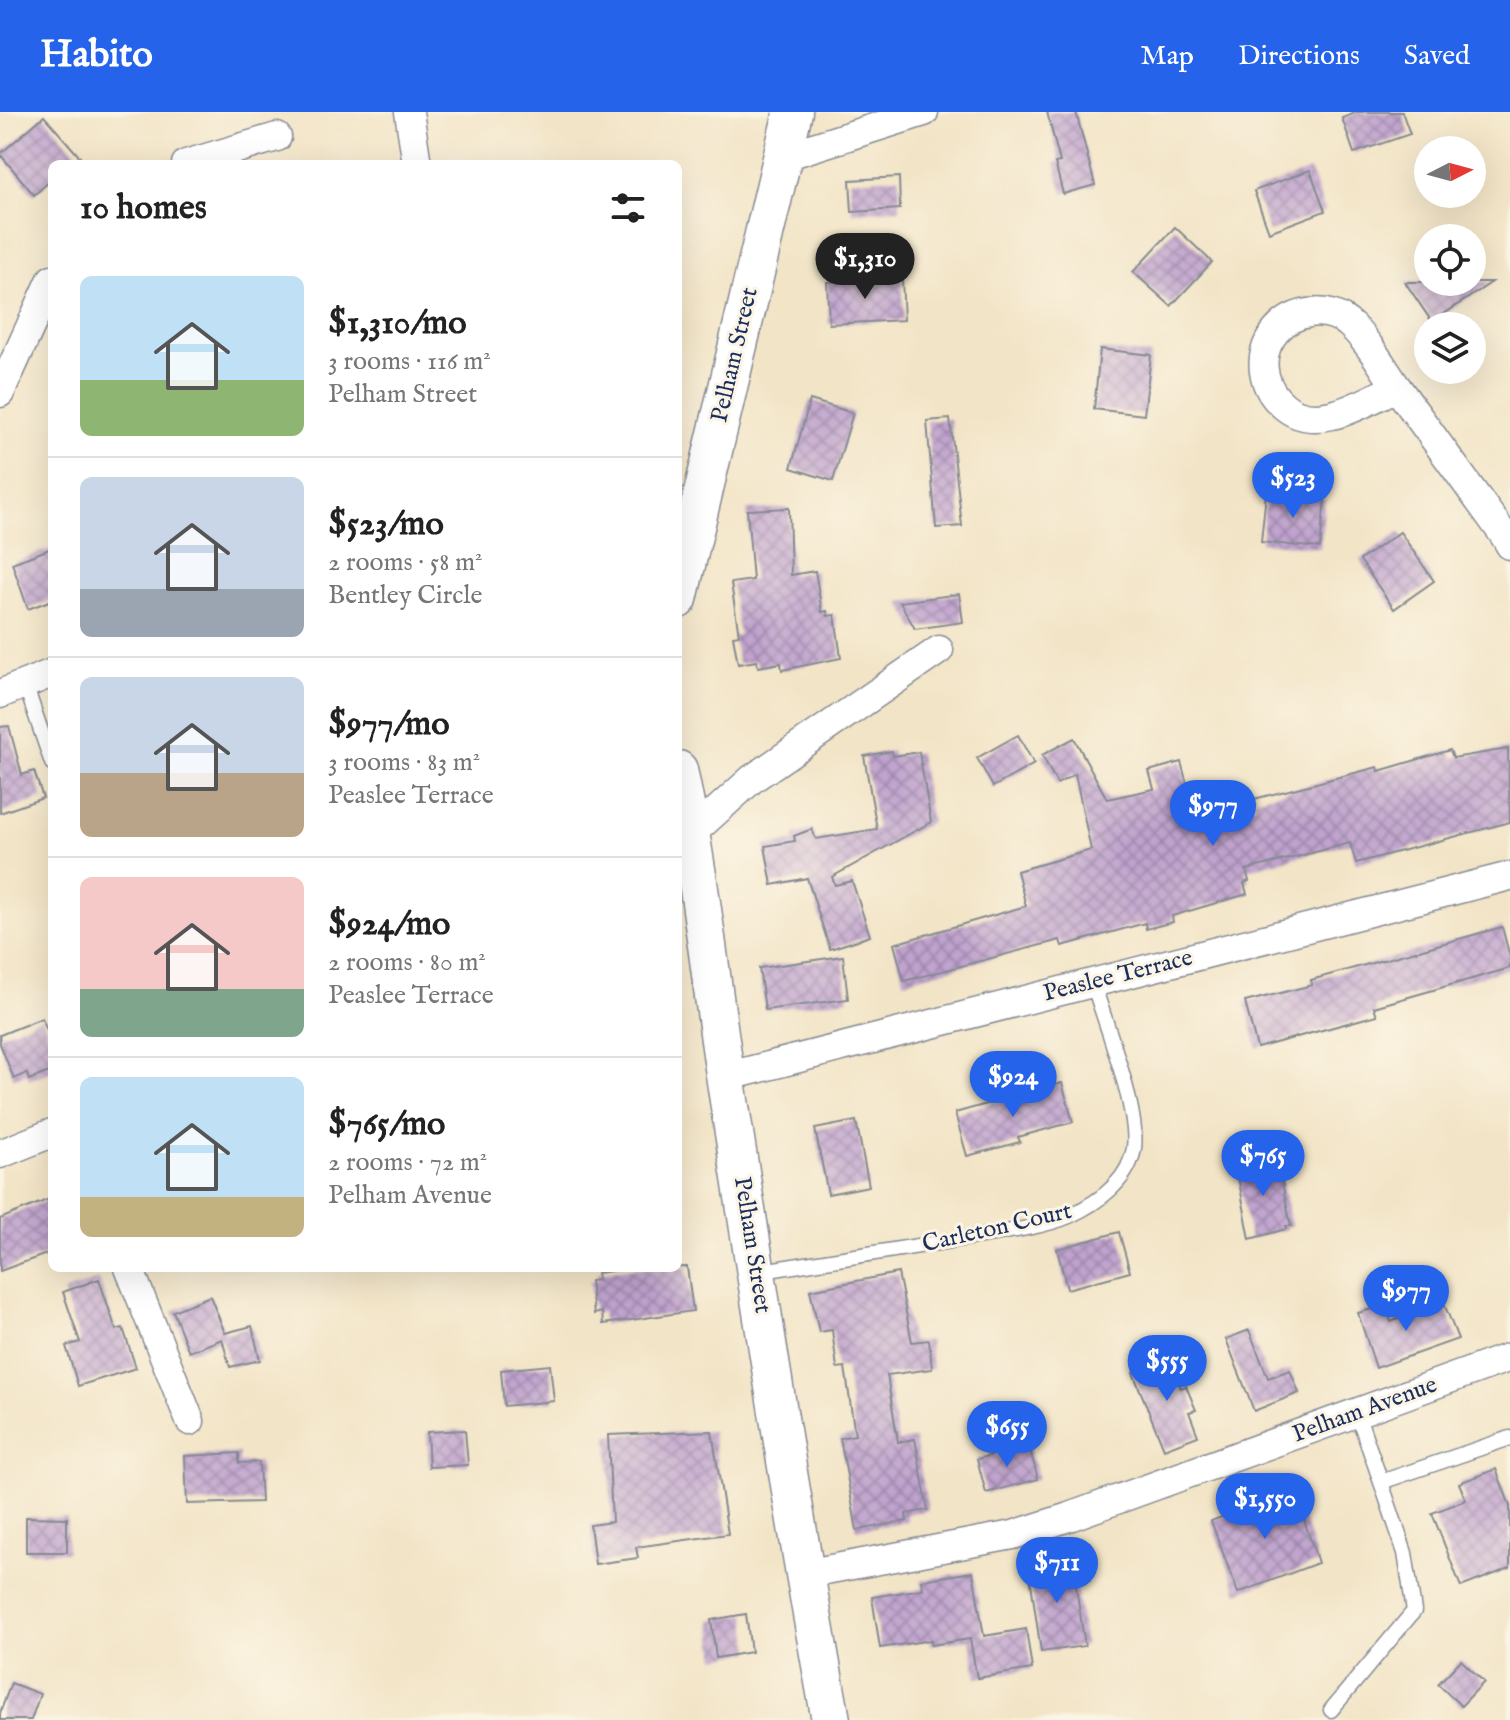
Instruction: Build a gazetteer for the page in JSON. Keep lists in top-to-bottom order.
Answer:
{
  "streets": {
    "main road": ["Pelham Street"],
    "street": ["Peaslee Terrace", "Pelham Avenue"],
    "lane": ["Carleton Court"]
  },
  "crossings": [
    ["Pelham Street", "Peaslee Terrace"],
    ["Pelham Street", "Carleton Court"],
    ["Pelham Street", "Pelham Avenue"],
    ["Peaslee Terrace", "Carleton Court"]
  ],
  "north": "right",
  "page": {
    "header": "Habito",
    "nav": ["Map", "Directions", "Saved"],
    "heading": "10 homes",
    "price": [
      "$1,310",
      "$523",
      "$977",
      "$924",
      "$765",
      "$977",
      "$555",
      "$655",
      "$1,550",
      "$711"
    ],
    "list": [
      {
        "name": "$1,310/mo",
        "note": "3 rooms · 116 m² · Pelham Street"
      },
      {
        "name": "$523/mo",
        "note": "2 rooms · 58 m² · Bentley Circle"
      },
      {
        "name": "$977/mo",
        "note": "3 rooms · 83 m² · Peaslee Terrace"
      },
      {
        "name": "$924/mo",
        "note": "2 rooms · 80 m² · Peaslee Terrace"
      },
      {
        "name": "$765/mo",
        "note": "2 rooms · 72 m² · Pelham Avenue"
      }
    ]
  }
}
